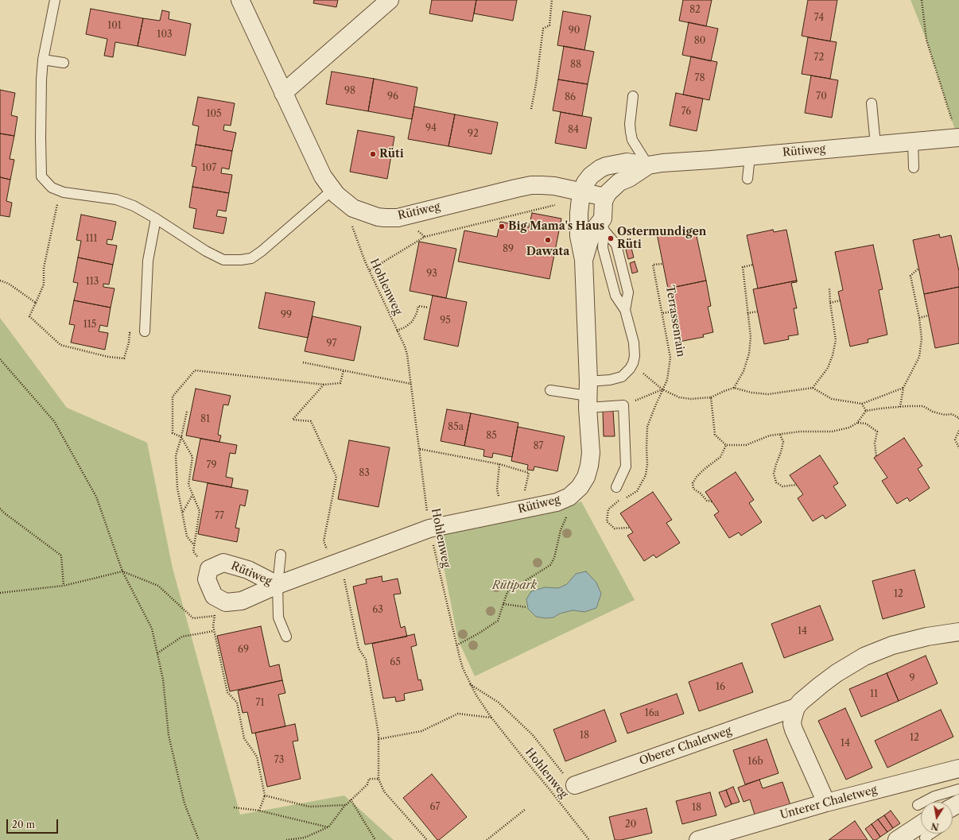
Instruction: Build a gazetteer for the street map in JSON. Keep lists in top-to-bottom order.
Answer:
{
  "streets": {
    "street": ["Rütiweg", "Oberer Chaletweg", "Unterer Chaletweg"],
    "path": ["Hohlenweg", "Terrassenrain"]
  },
  "crossings": [
    ["Rütiweg", "Hohlenweg"]
  ],
  "parks": ["Rütipark"],
  "places": [
    "Rüti",
    "Big Mama's Haus",
    "Ostermundigen Rüti",
    "Dawata"
  ],
  "house_numbers": [
    "82",
    "74",
    "101",
    "90",
    "103",
    "80",
    "72",
    "88",
    "78",
    "98",
    "96",
    "70",
    "86",
    "76",
    "105",
    "94",
    "84",
    "92",
    "107",
    "111",
    "89",
    "93",
    "113",
    "99",
    "95",
    "115",
    "97",
    "81",
    "85a",
    "85",
    "87",
    "79",
    "83",
    "77",
    "12",
    "63",
    "14",
    "69",
    "65",
    "9",
    "16",
    "11",
    "71",
    "16a",
    "18",
    "12",
    "14",
    "73",
    "16b",
    "67",
    "18",
    "20"
  ],
  "scale_bar": "20 m",
  "north": "bottom"
}
